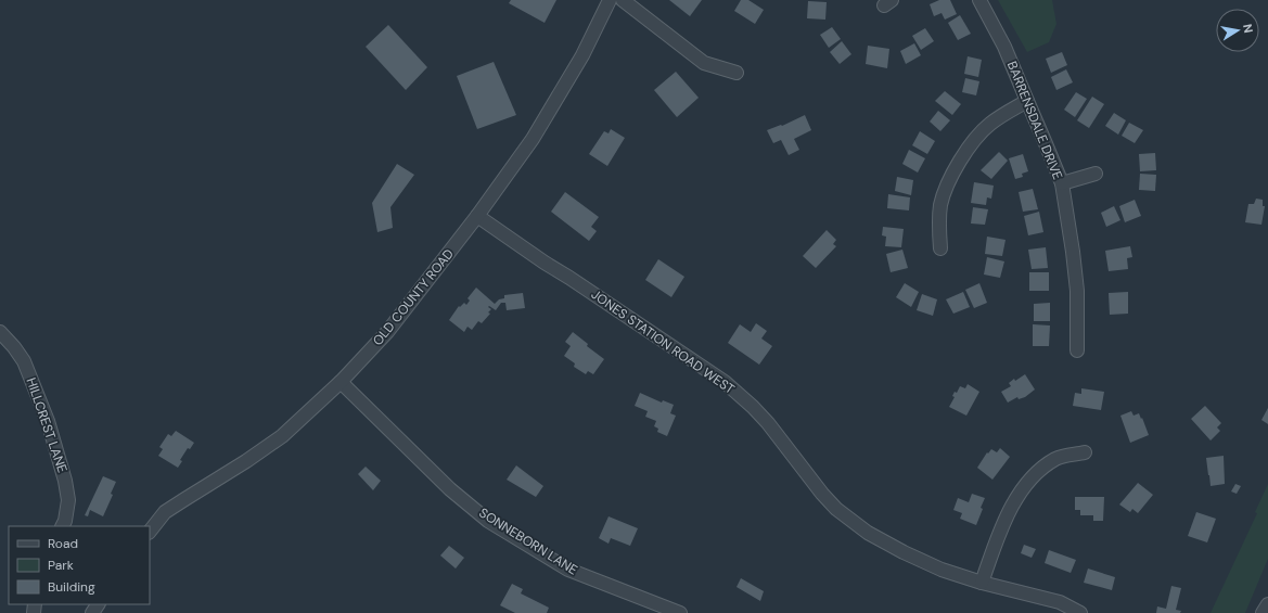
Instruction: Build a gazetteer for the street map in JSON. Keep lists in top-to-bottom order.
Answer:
{
  "streets": {
    "street": [
      "BARRENSDALE DRIVE",
      "OLD COUNTY ROAD",
      "JONES STATION ROAD WEST",
      "HILLCREST LANE",
      "SONNEBORN LANE"
    ]
  },
  "crossings": [
    ["OLD COUNTY ROAD", "JONES STATION ROAD WEST"],
    ["OLD COUNTY ROAD", "SONNEBORN LANE"]
  ],
  "legend": ["Road", "Park", "Building"],
  "north": "right"
}
